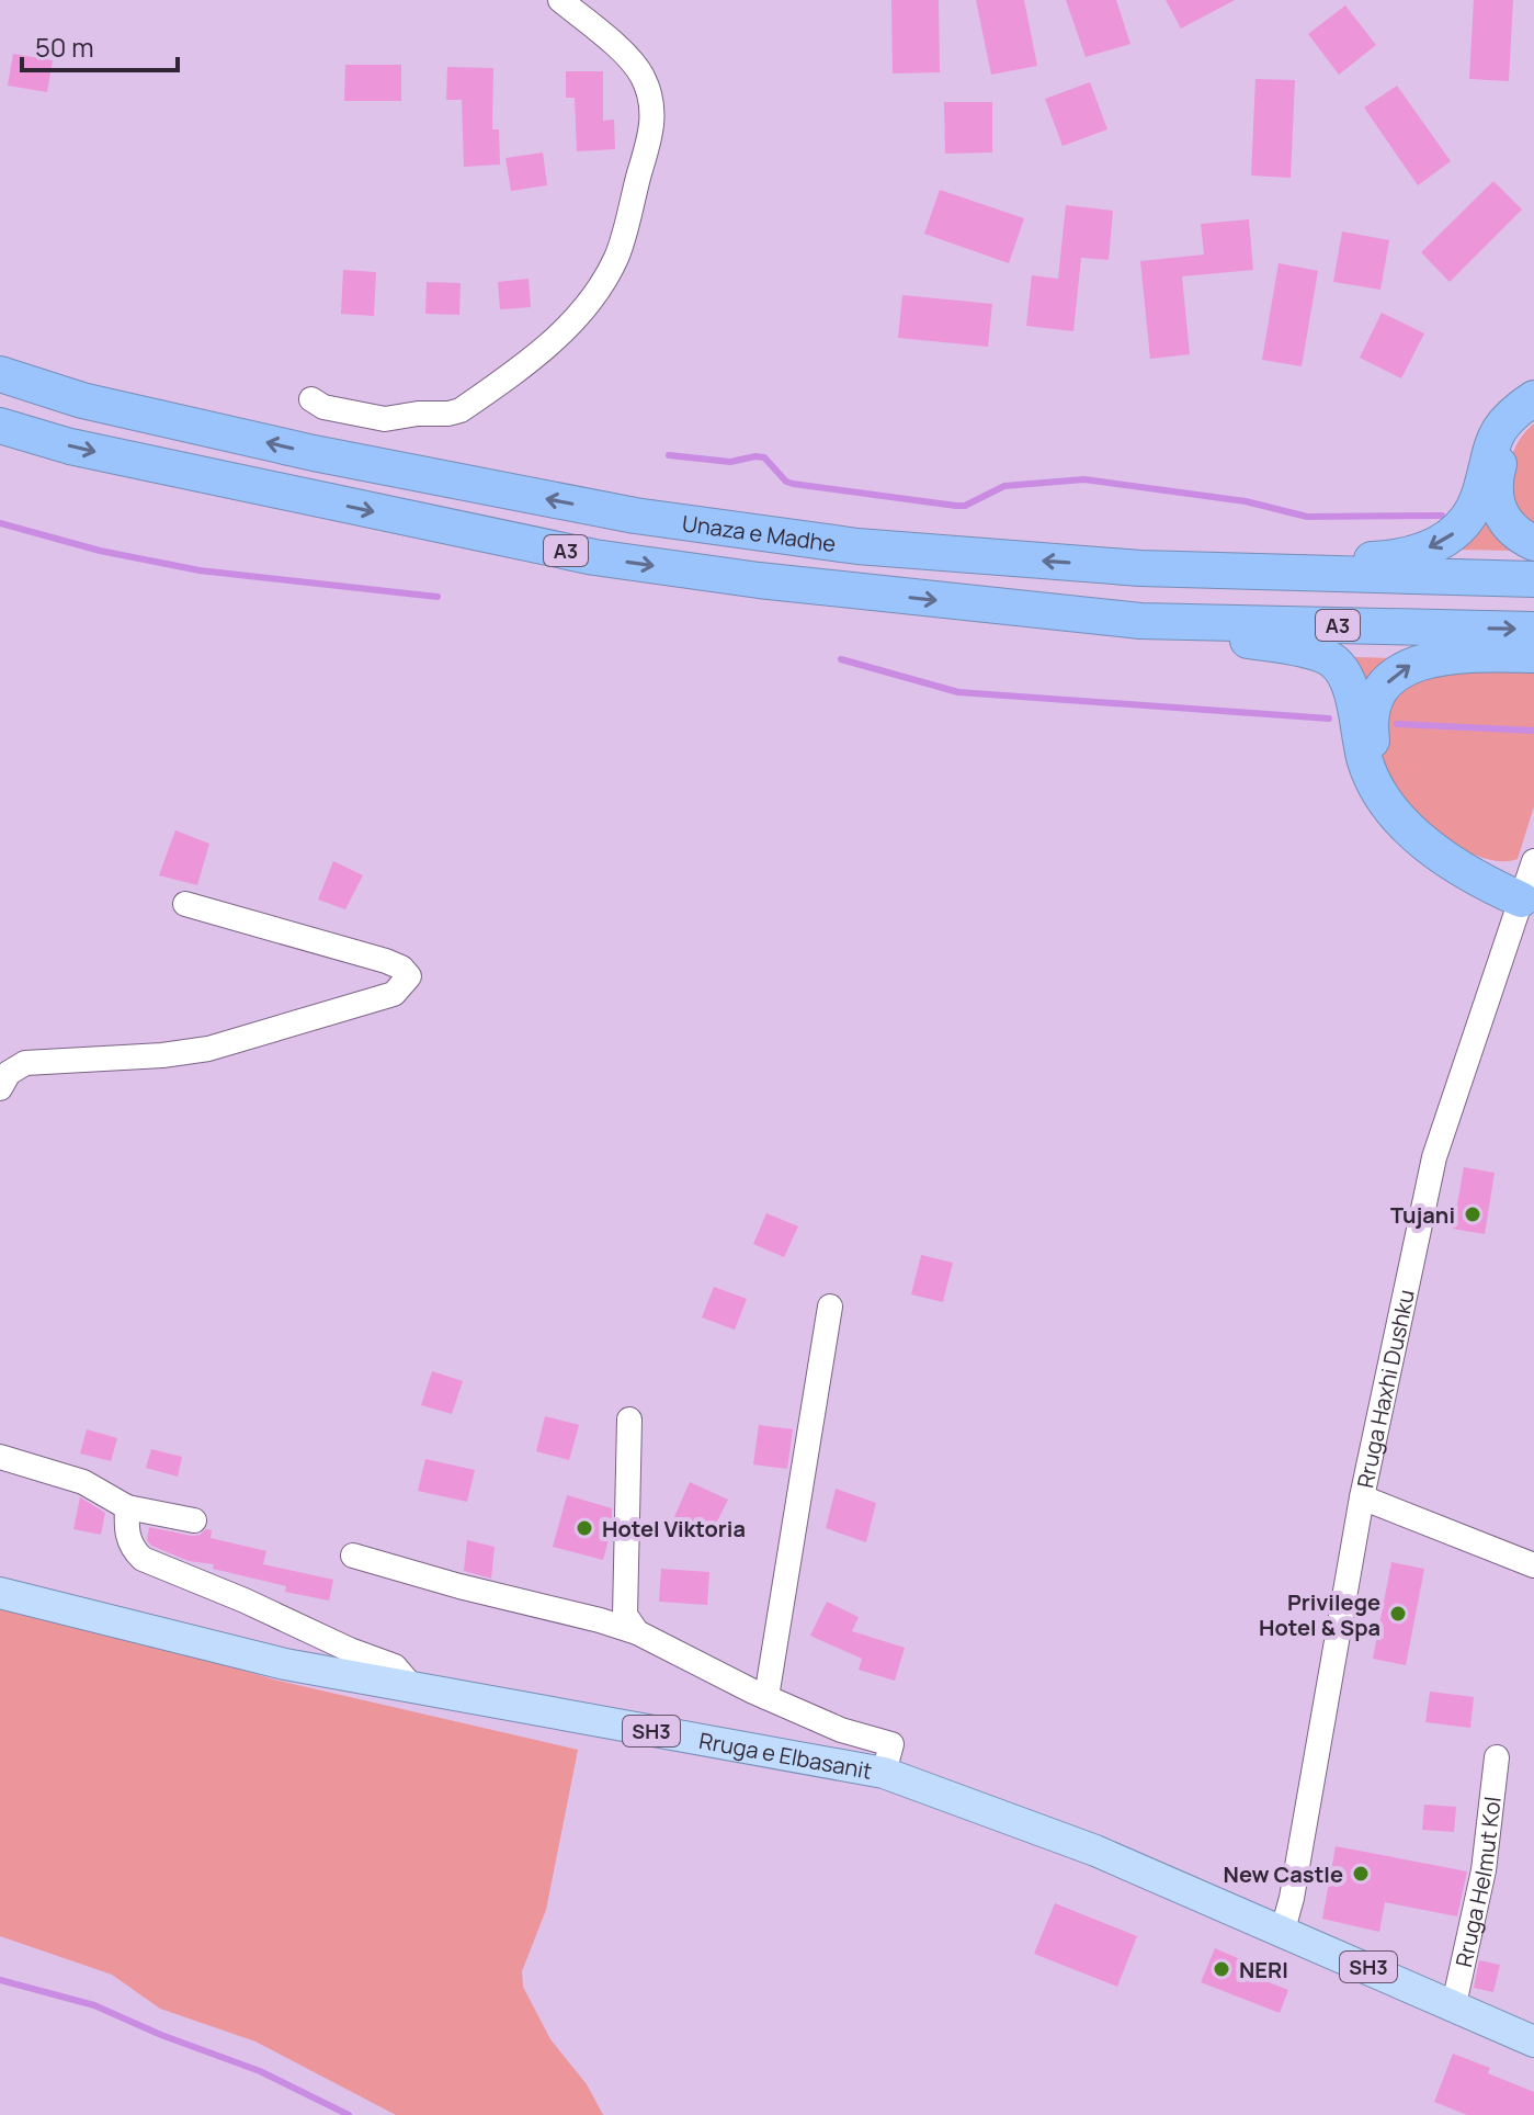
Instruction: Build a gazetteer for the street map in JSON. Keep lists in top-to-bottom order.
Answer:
{
  "streets": {
    "highway": ["Unaza e Madhe", "A3"],
    "main road": ["SH3", "Rruga e Elbasanit"],
    "street": ["Rruga Haxhi Dushku", "Rruga Helmut Kol"]
  },
  "crossings": [
    ["Rruga Haxhi Dushku", "Rruga e Elbasanit"],
    ["Rruga e Elbasanit", "Rruga Helmut Kol"]
  ],
  "places": [
    "Tujani",
    "Hotel Viktoria",
    "Privilege Hotel & Spa",
    "New Castle",
    "NERI"
  ],
  "scale_bar": "50 m"
}
